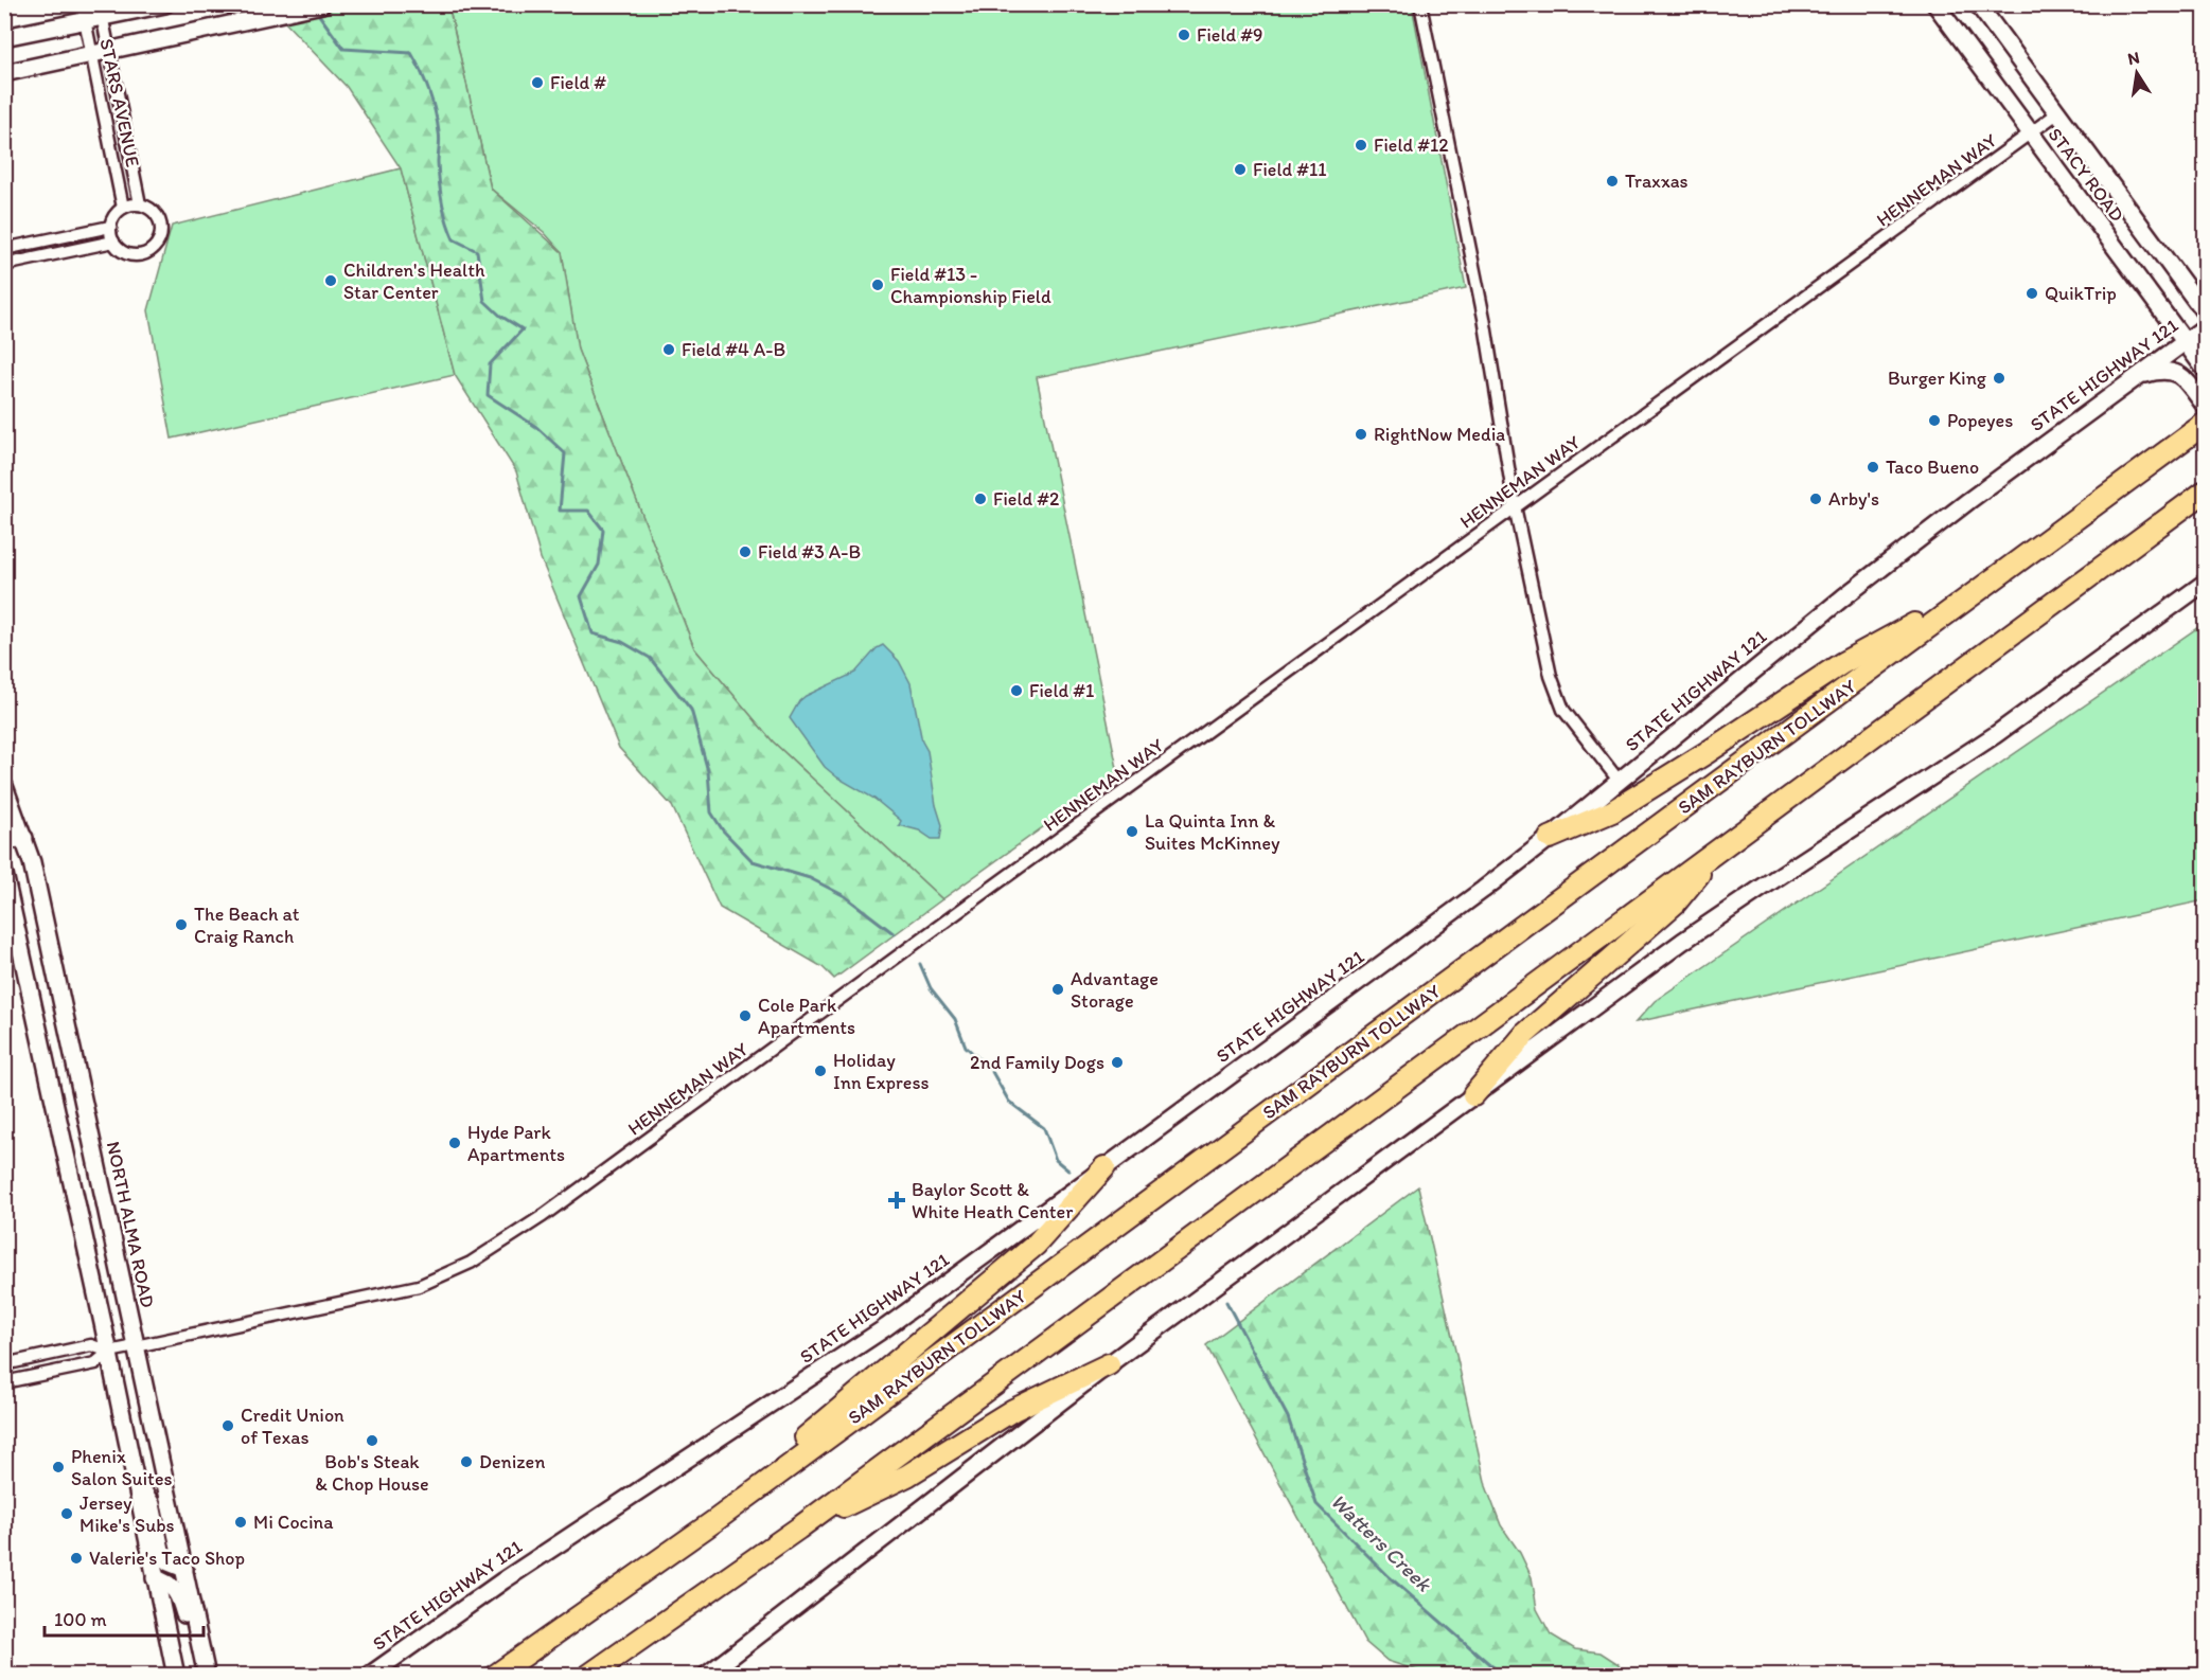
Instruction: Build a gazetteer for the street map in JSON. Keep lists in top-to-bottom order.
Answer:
{
  "streets": {
    "highway": ["SAM RAYBURN TOLLWAY"],
    "main road": ["STACY ROAD", "STATE HIGHWAY 121", "NORTH ALMA ROAD"],
    "street": ["STARS AVENUE", "HENNEMAN WAY"]
  },
  "crossings": [
    ["STACY ROAD", "HENNEMAN WAY"],
    ["STACY ROAD", "STATE HIGHWAY 121"],
    ["HENNEMAN WAY", "NORTH ALMA ROAD"]
  ],
  "water": ["Watters Creek"],
  "places": {
    "other": [
      "Field #9",
      "Field #",
      "Field #12",
      "Field #11",
      "Traxxas",
      "Children's Health Star Center",
      "Field #13 - Championship Field",
      "QuikTrip",
      "Field #4 A-B",
      "Burger King",
      "Popeyes",
      "RightNow Media",
      "Taco Bueno",
      "Field #2",
      "Arby's",
      "Field #3 A-B",
      "Field #1",
      "La Quinta Inn & Suites McKinney",
      "The Beach at Craig Ranch",
      "Advantage Storage",
      "Cole Park Apartments",
      "2nd Family Dogs",
      "Holiday Inn Express",
      "Hyde Park Apartments",
      "Credit Union of Texas",
      "Bob's Steak & Chop House",
      "Denizen",
      "Phenix Salon Suites",
      "Jersey Mike's Subs",
      "Mi Cocina",
      "Valerie's Taco Shop"
    ],
    "health": ["Baylor Scott & White Heath Center"]
  },
  "scale_bar": "100 m",
  "north": "top"
}
